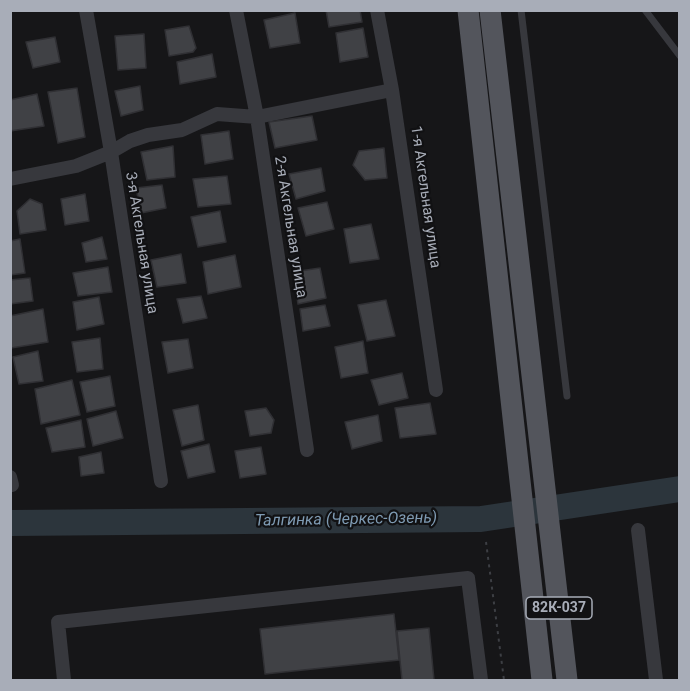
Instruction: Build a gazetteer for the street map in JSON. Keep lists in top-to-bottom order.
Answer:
{
  "streets": {
    "main road": ["82К-037"],
    "street": ["1-я Акгельная улица", "2-я Акгельная улица", "3-я Акгельная улица"]
  },
  "water": ["Талгинка (Черкес-Озень)"]
}
